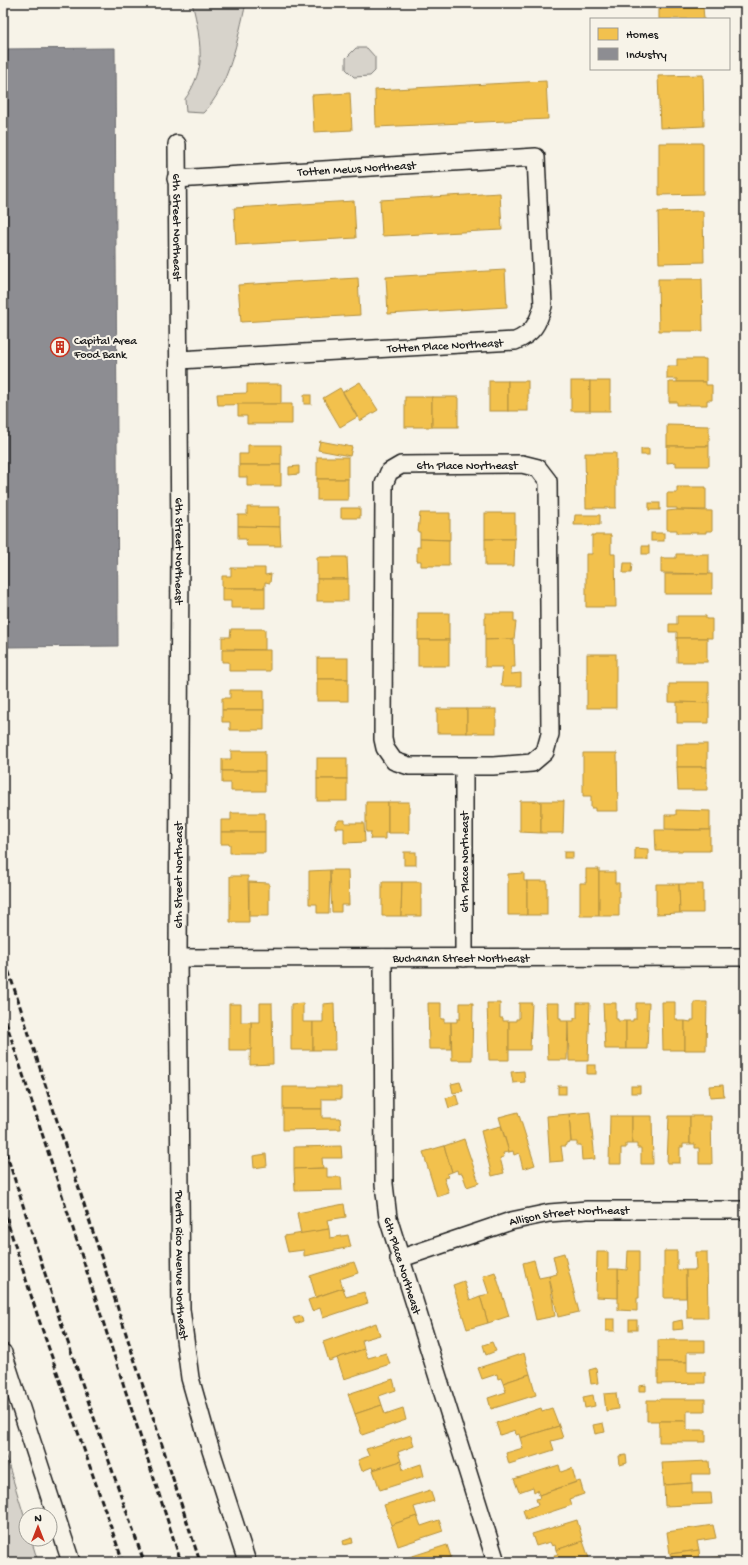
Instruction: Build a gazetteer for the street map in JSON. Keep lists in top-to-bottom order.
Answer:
{
  "streets": {
    "street": [
      "Totten Mews Northeast",
      "6th Street Northeast",
      "Totten Place Northeast",
      "6th Place Northeast",
      "Buchanan Street Northeast",
      "Allison Street Northeast",
      "Puerto Rico Avenue Northeast"
    ]
  },
  "crossings": [
    ["Totten Mews Northeast", "6th Street Northeast"],
    ["Totten Mews Northeast", "Totten Place Northeast"],
    ["6th Street Northeast", "Totten Place Northeast"],
    ["6th Street Northeast", "Buchanan Street Northeast"],
    ["6th Street Northeast", "Puerto Rico Avenue Northeast"],
    ["6th Place Northeast", "Buchanan Street Northeast"],
    ["6th Place Northeast", "Allison Street Northeast"],
    ["Buchanan Street Northeast", "Puerto Rico Avenue Northeast"]
  ],
  "places": {
    "building": ["Capital Area Food Bank"]
  },
  "legend": ["Homes", "Industry"],
  "north": "top"
}
